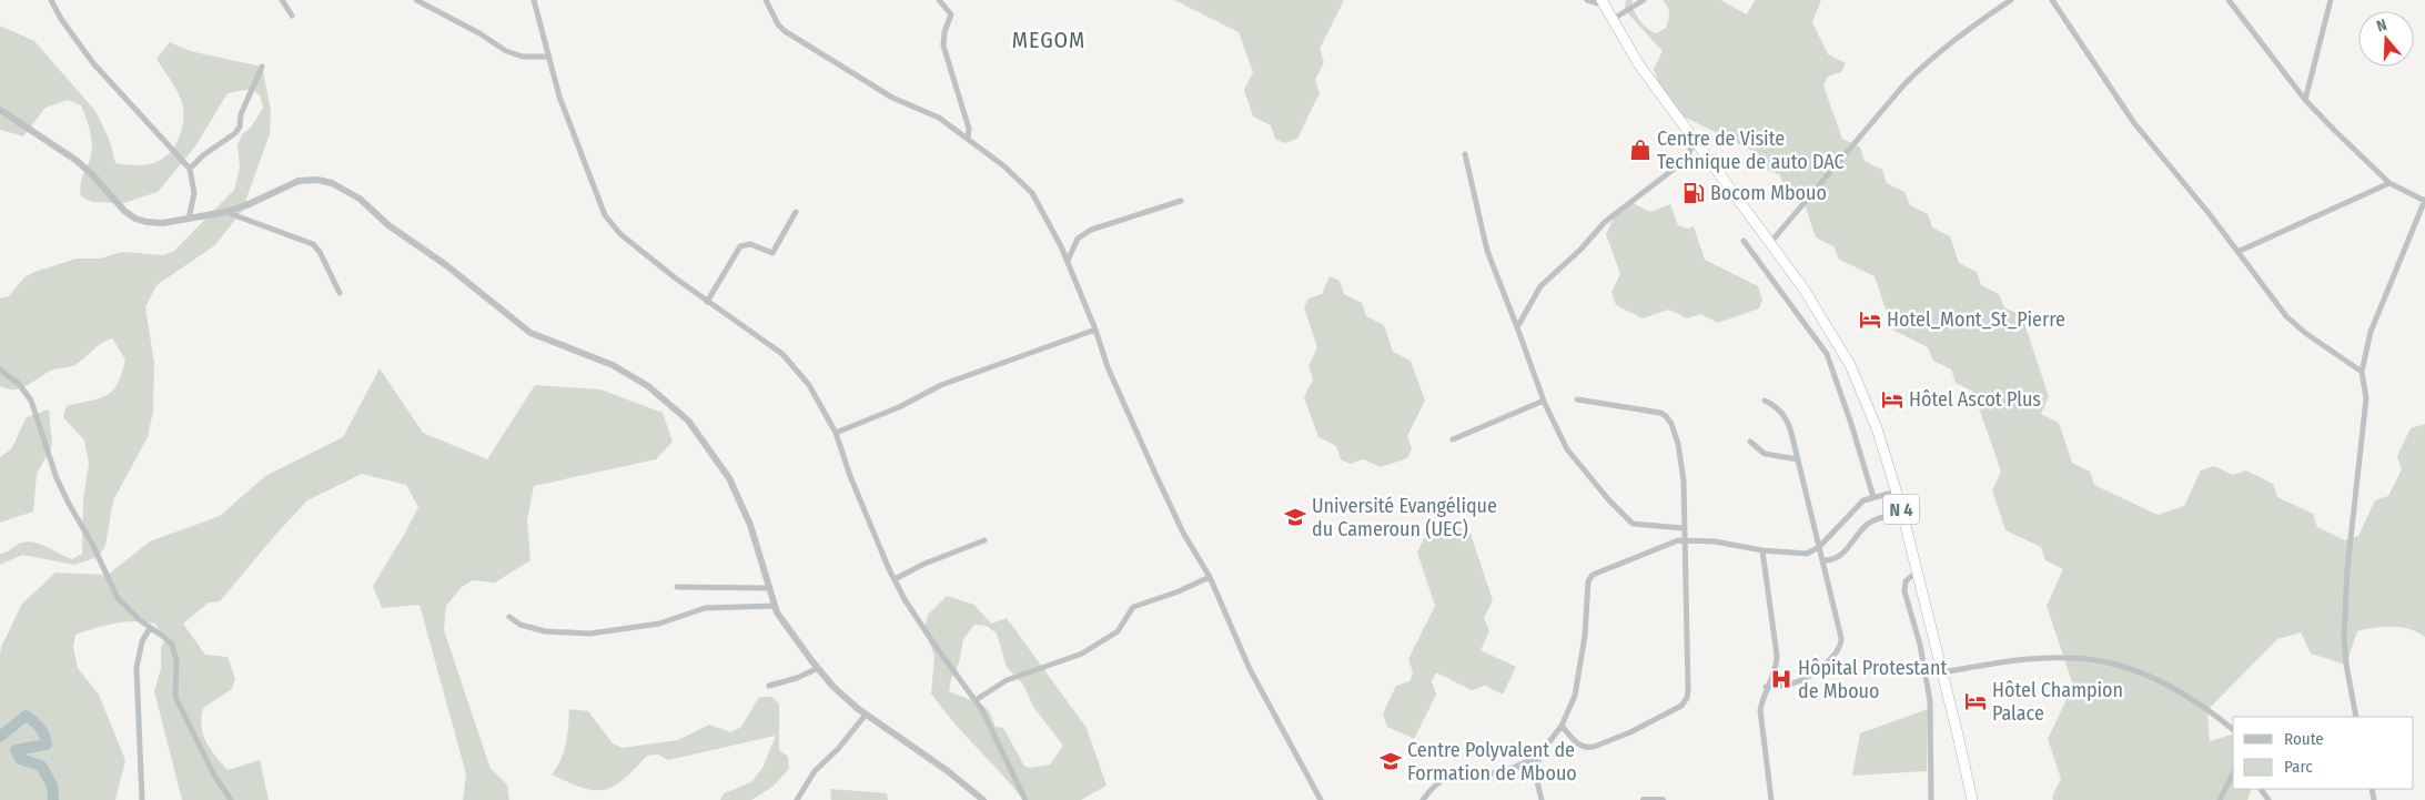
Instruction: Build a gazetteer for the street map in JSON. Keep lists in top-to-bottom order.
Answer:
{
  "streets": {
    "highway": ["N 4"]
  },
  "districts": ["MEGOM"],
  "places": {
    "shop": ["Centre de Visite Technique de auto DAC"],
    "fuel station": ["Bocom Mbouo"],
    "hotel": ["Hotel_Mont_St_Pierre", "Hôtel Ascot Plus", "Hôtel Champion Palace"],
    "school or university": ["Université Evangélique du Cameroun (UEC)", "Centre Polyvalent de Formation de Mbouo"],
    "hospital": ["Hôpital Protestant de Mbouo"]
  },
  "legend": ["Route", "Parc"],
  "north": "top"
}
